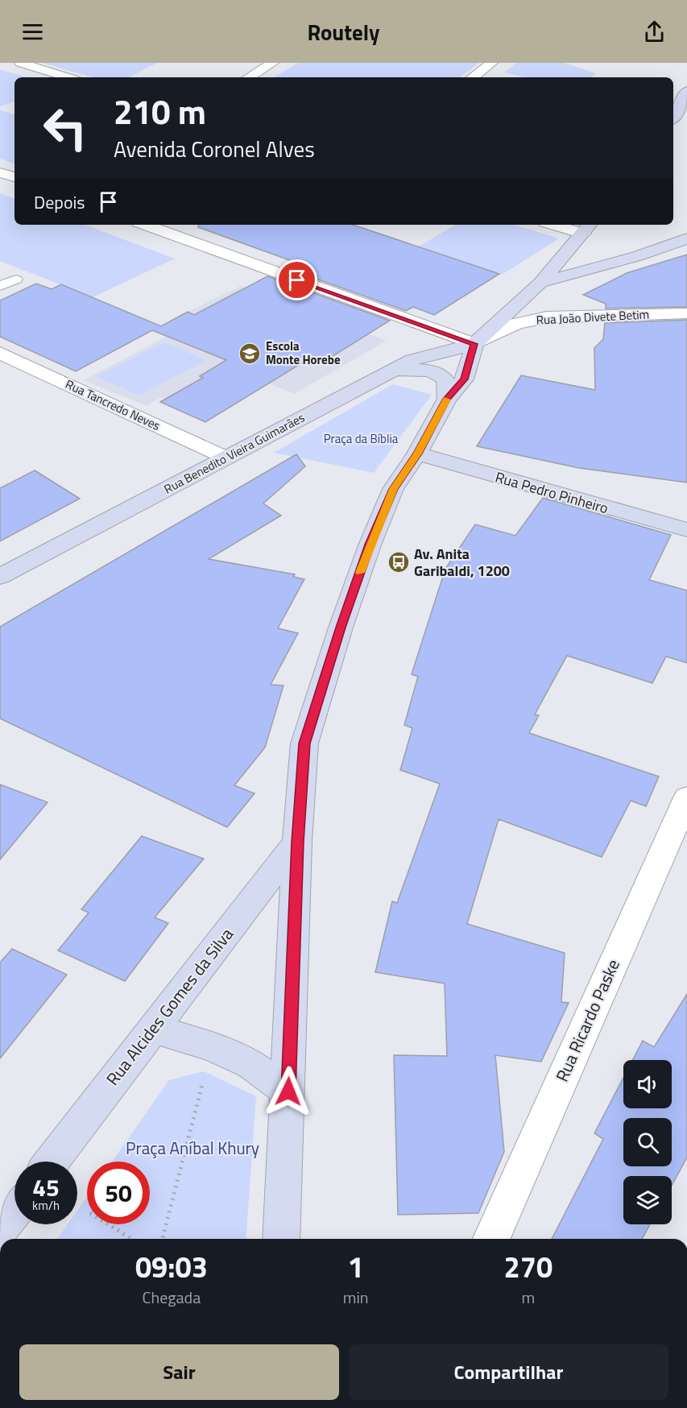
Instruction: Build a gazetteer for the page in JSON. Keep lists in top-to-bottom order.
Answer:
{
  "streets": {
    "street": [
      "Rua João Divete Betim",
      "Rua Tancredo Neves",
      "Rua Benedito Vieira Guimarães",
      "Rua Pedro Pinheiro",
      "Rua Alcides Gomes da Silva",
      "Rua Ricardo Paske"
    ]
  },
  "crossings": [
    ["Rua João Divete Betim", "Rua Benedito Vieira Guimarães"],
    ["Rua Tancredo Neves", "Rua Benedito Vieira Guimarães"]
  ],
  "parks": ["Praça da Bíblia", "Praça Aníbal Khury"],
  "places": {
    "school or university": ["Escola Monte Horebe"],
    "bus stop": ["Av. Anita Garibaldi, 1200"]
  },
  "page": {
    "header": "Routely",
    "turn": ["210 m", "Avenida Coronel Alves"],
    "then": "Depois",
    "speed": "45 km/h",
    "limit": "50",
    "eta": [
      "09:03",
      "Chegada",
      "1",
      "min",
      "270",
      "m"
    ],
    "buttons": ["Sair", "Compartilhar"]
  }
}
